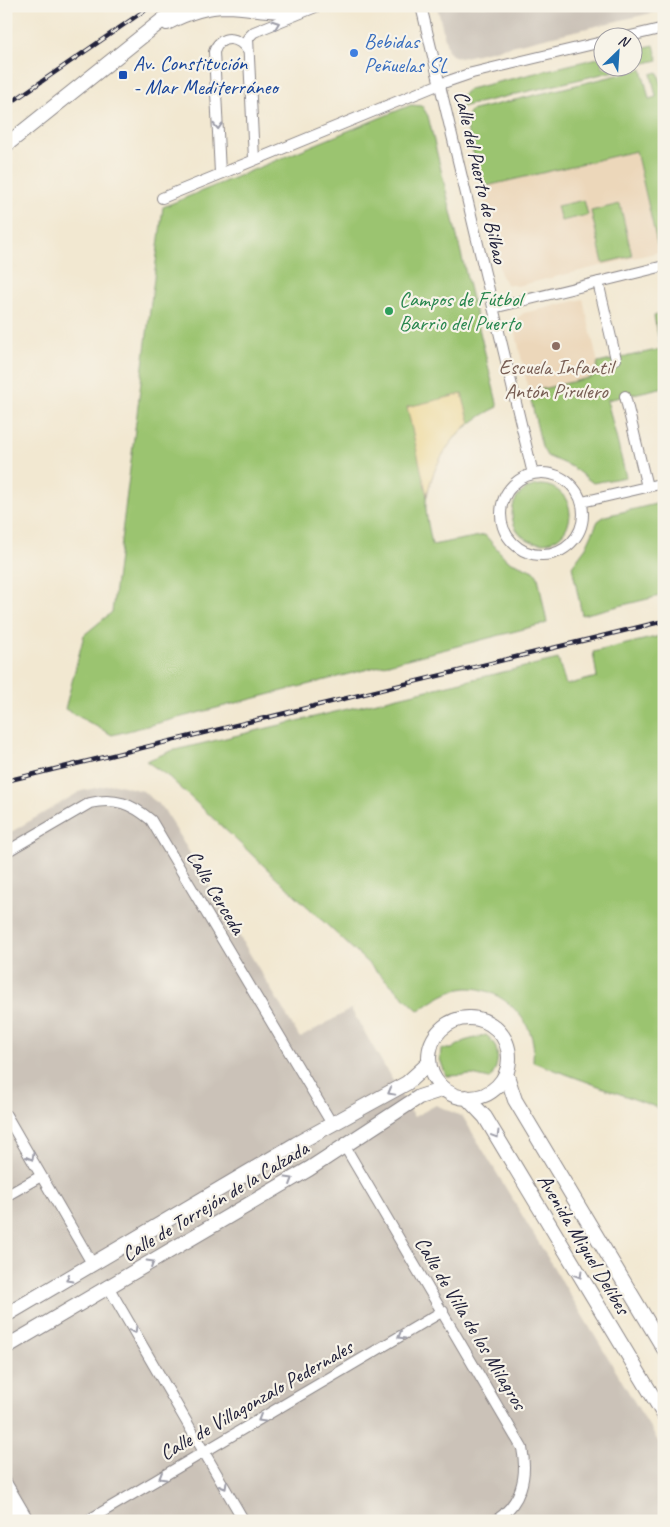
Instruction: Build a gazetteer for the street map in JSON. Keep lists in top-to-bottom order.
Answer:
{
  "streets": {
    "main road": ["Calle de Torrejón de la Calzada", "Avenida Miguel Delibes"],
    "street": [
      "Calle del Puerto de Bilbao",
      "Calle Cerceda",
      "Calle de Villa de los Milagros",
      "Calle de Villagonzalo Pedernales"
    ]
  },
  "crossings": [
    ["Calle Cerceda", "Calle de Torrejón de la Calzada"],
    ["Calle de Torrejón de la Calzada", "Avenida Miguel Delibes"],
    ["Calle de Torrejón de la Calzada", "Calle de Villa de los Milagros"],
    ["Calle de Villa de los Milagros", "Calle de Villagonzalo Pedernales"]
  ],
  "one_way": ["Calle de Villagonzalo Pedernales"],
  "places": {
    "other": ["Bebidas Peñuelas SL", "Campos de Fútbol Barrio del Puerto", "Escuela Infantil Antón Pirulero"],
    "transit": ["Av. Constitución - Mar Mediterráneo"]
  },
  "north": "top right"
}
